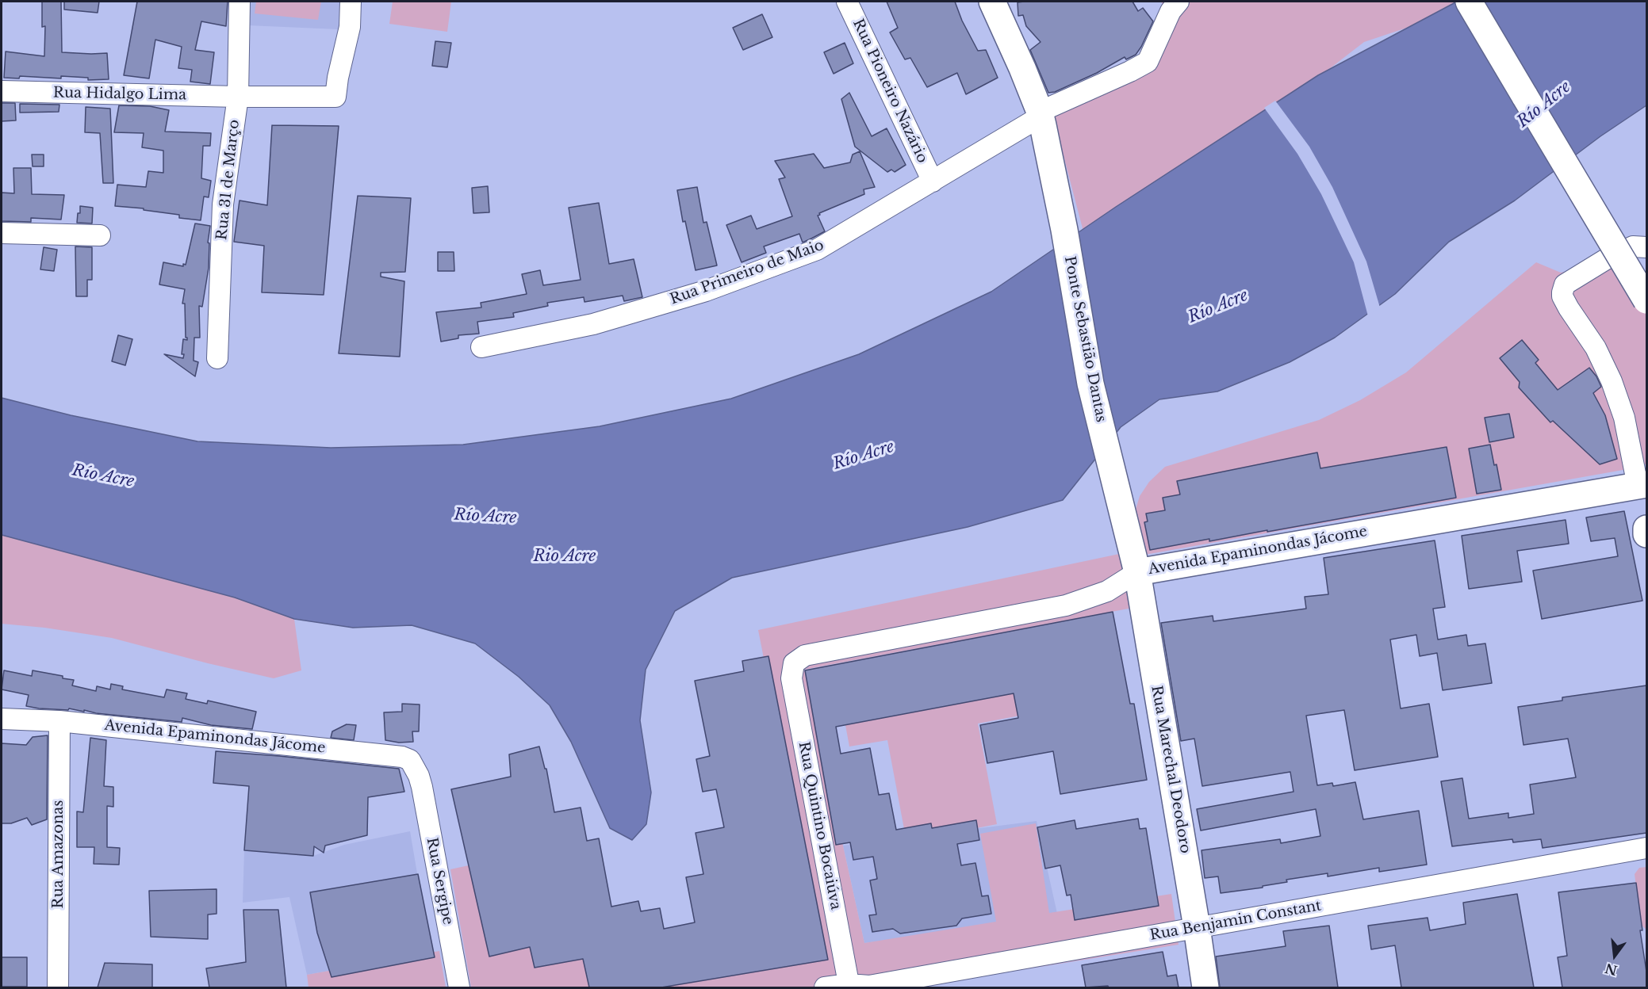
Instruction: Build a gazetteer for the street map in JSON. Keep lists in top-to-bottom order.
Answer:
{
  "streets": {
    "main road": ["Ponte Sebastião Dantas", "Avenida Epaminondas Jácome", "Rua Marechal Deodoro"],
    "street": [
      "Rua Pioneiro Nazário",
      "Rua Hidalgo Lima",
      "Rua 31 de Março",
      "Rua Primeiro de Maio",
      "Rua Quintino Bocaiúva",
      "Rua Amazonas",
      "Rua Sergipe",
      "Rua Benjamin Constant"
    ]
  },
  "crossings": [
    ["Rua Pioneiro Nazário", "Rua Primeiro de Maio"],
    ["Rua Hidalgo Lima", "Rua 31 de Março"],
    ["Rua Primeiro de Maio", "Ponte Sebastião Dantas"],
    ["Ponte Sebastião Dantas", "Avenida Epaminondas Jácome"],
    ["Ponte Sebastião Dantas", "Rua Marechal Deodoro"],
    ["Avenida Epaminondas Jácome", "Rua Marechal Deodoro"],
    ["Avenida Epaminondas Jácome", "Rua Quintino Bocaiúva"],
    ["Avenida Epaminondas Jácome", "Rua Amazonas"],
    ["Avenida Epaminondas Jácome", "Rua Sergipe"],
    ["Rua Marechal Deodoro", "Rua Benjamin Constant"],
    ["Rua Quintino Bocaiúva", "Rua Benjamin Constant"]
  ],
  "water": ["Río Acre", "Rio Acre"],
  "north": "bottom"
}
